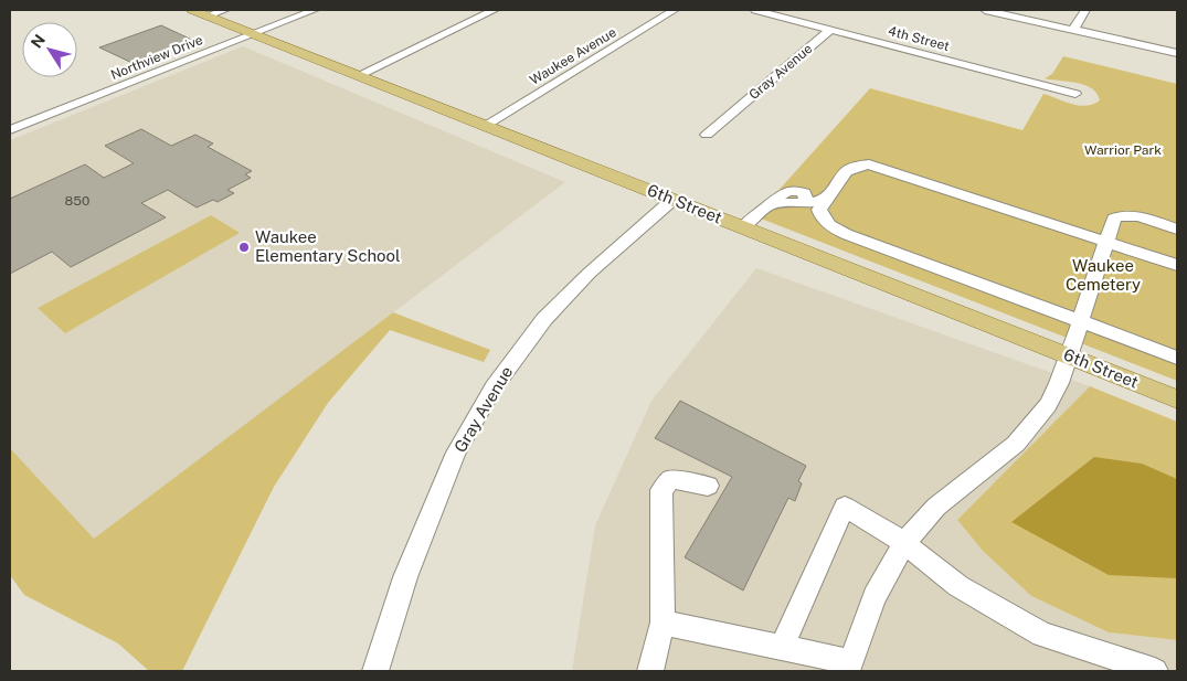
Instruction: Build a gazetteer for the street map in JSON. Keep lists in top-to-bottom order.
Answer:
{
  "streets": {
    "main road": ["6th Street"],
    "street": [
      "4th Street",
      "Waukee Avenue",
      "Northview Drive",
      "Gray Avenue"
    ]
  },
  "crossings": [
    ["4th Street", "Gray Avenue"],
    ["Waukee Avenue", "6th Street"],
    ["Northview Drive", "6th Street"],
    ["Gray Avenue", "6th Street"]
  ],
  "parks": ["Warrior Park", "Waukee Cemetery"],
  "places": ["Waukee Elementary School"],
  "house_numbers": ["850"],
  "north": "top left"
}
